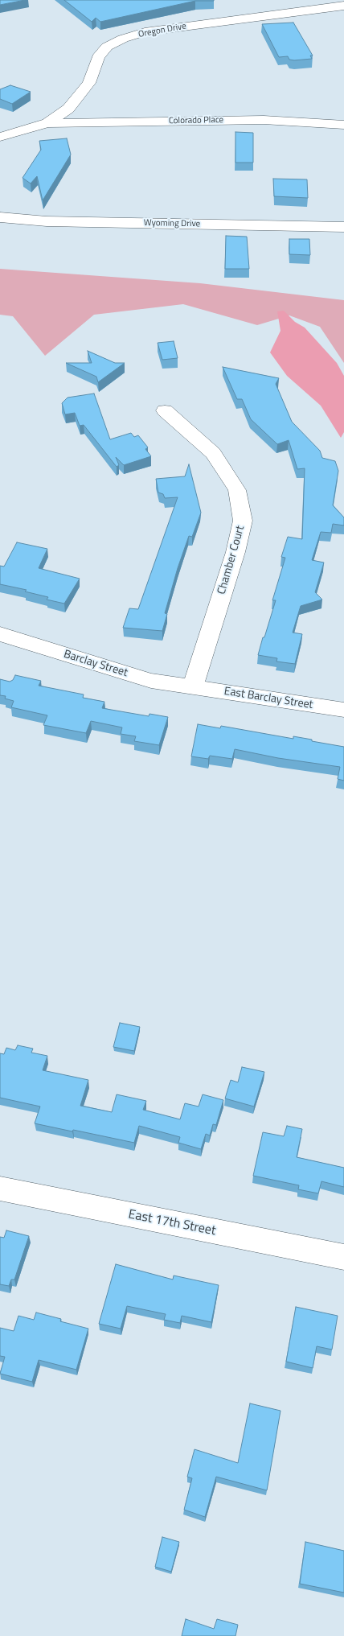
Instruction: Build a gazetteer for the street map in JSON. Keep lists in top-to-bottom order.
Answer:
{
  "streets": {
    "street": [
      "Oregon Drive",
      "Colorado Place",
      "Wyoming Drive",
      "Chamber Court",
      "Barclay Street",
      "East Barclay Street",
      "East 17th Street"
    ]
  },
  "crossings": [
    ["Oregon Drive", "Colorado Place"],
    ["Chamber Court", "Barclay Street"],
    ["Chamber Court", "East Barclay Street"],
    ["Barclay Street", "East Barclay Street"]
  ]
}
